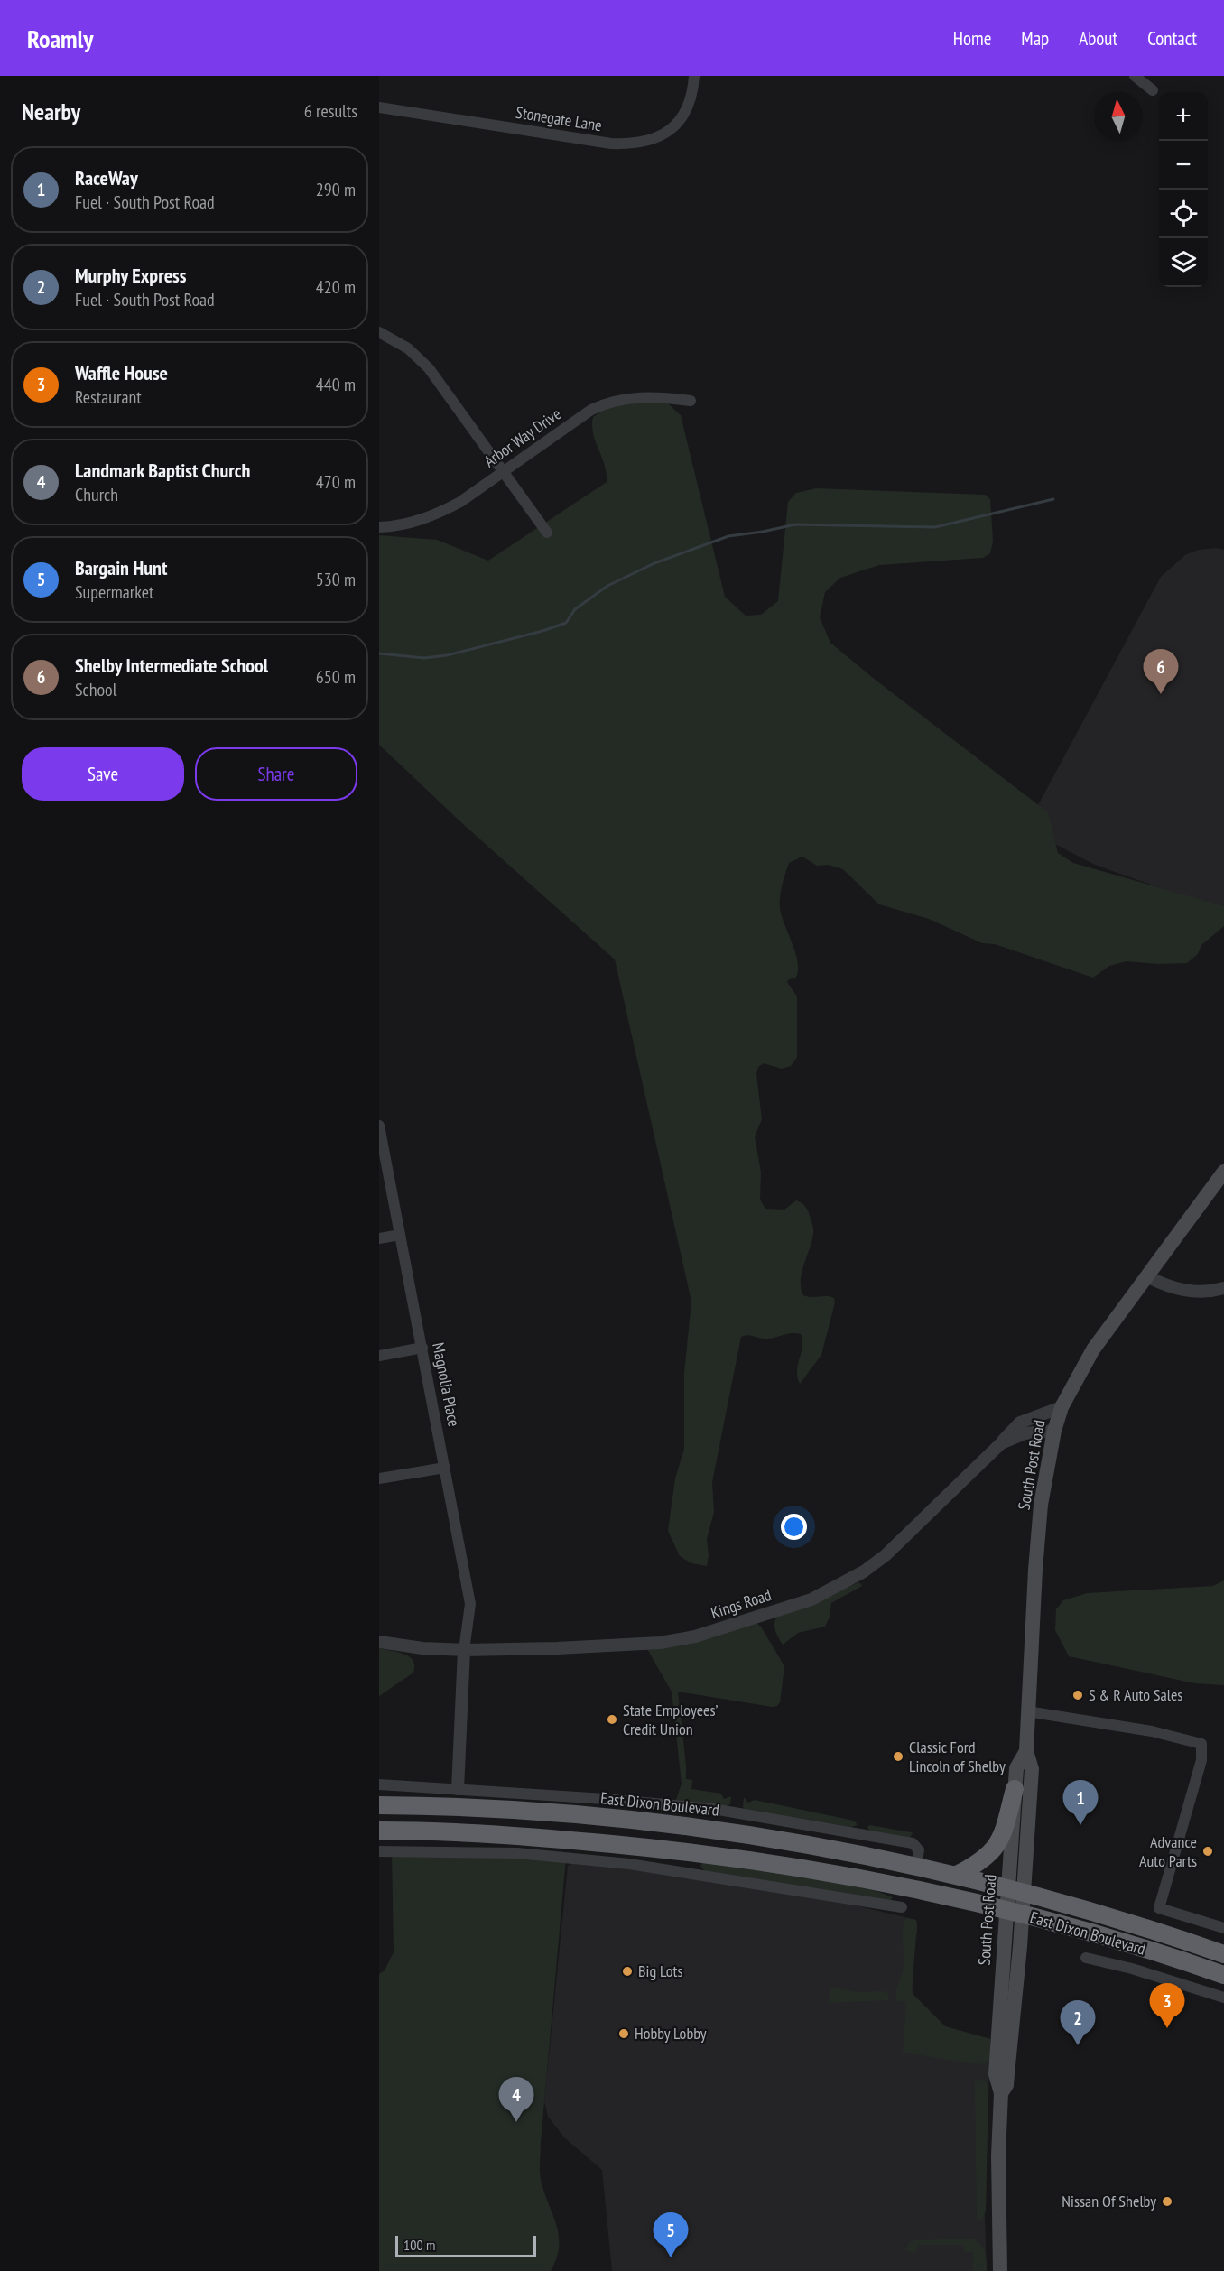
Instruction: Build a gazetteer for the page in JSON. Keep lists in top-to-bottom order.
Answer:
{
  "streets": {
    "highway": ["East Dixon Boulevard"],
    "main road": ["South Post Road"],
    "street": [
      "Stonegate Lane",
      "Arbor Way Drive",
      "Magnolia Place",
      "Kings Road"
    ]
  },
  "crossings": [
    ["Magnolia Place", "Kings Road"],
    ["South Post Road", "Kings Road"],
    ["South Post Road", "East Dixon Boulevard"]
  ],
  "places": [
    "S & R Auto Sales",
    "State Employees’ Credit Union",
    "Classic Ford Lincoln of Shelby",
    "Advance Auto Parts",
    "Big Lots",
    "Hobby Lobby",
    "Nissan Of Shelby"
  ],
  "scale_bar": "100 m",
  "north": "top",
  "page": {
    "header": "Roamly",
    "nav": [
      "Home",
      "Map",
      "About",
      "Contact"
    ],
    "heading": ["Nearby", "6 results"],
    "map_buttons": ["+", "−"],
    "list": [
      {
        "mark": "1",
        "name": "RaceWay",
        "note": "Fuel · South Post Road",
        "value": "290 m"
      },
      {
        "mark": "2",
        "name": "Murphy Express",
        "note": "Fuel · South Post Road",
        "value": "420 m"
      },
      {
        "mark": "3",
        "name": "Waffle House",
        "note": "Restaurant",
        "value": "440 m"
      },
      {
        "mark": "4",
        "name": "Landmark Baptist Church",
        "note": "Church",
        "value": "470 m"
      },
      {
        "mark": "5",
        "name": "Bargain Hunt",
        "note": "Supermarket",
        "value": "530 m"
      },
      {
        "mark": "6",
        "name": "Shelby Intermediate School",
        "note": "School",
        "value": "650 m"
      }
    ],
    "pins": [
      "6",
      "1",
      "3",
      "2",
      "4",
      "5"
    ],
    "buttons": ["Save", "Share"],
    "scale": "100 m"
  }
}
